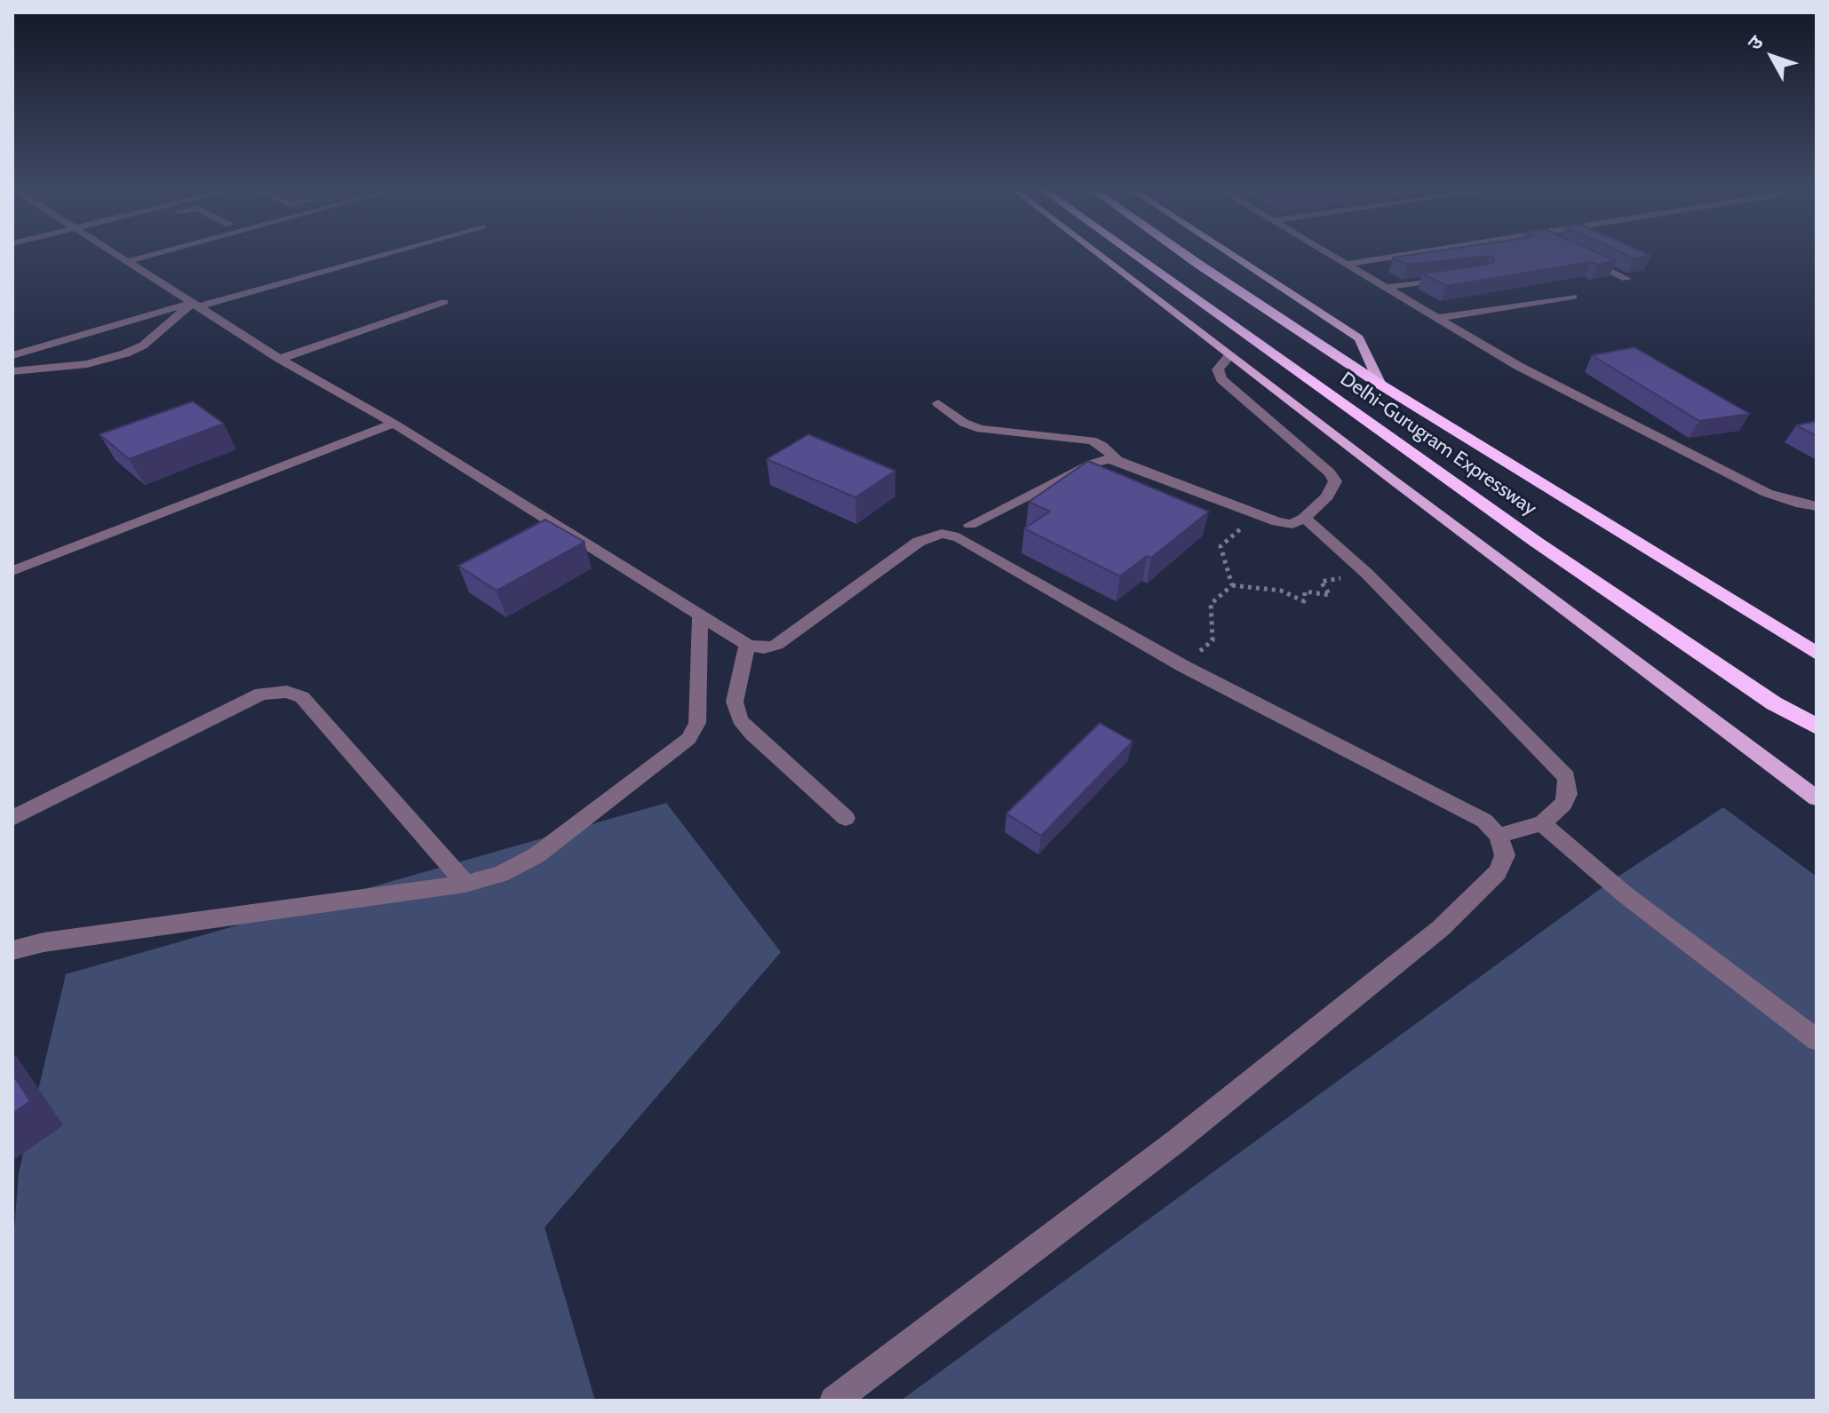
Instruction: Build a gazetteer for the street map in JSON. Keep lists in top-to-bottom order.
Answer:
{
  "streets": {
    "highway": ["Delhi-Gurugram Expressway"]
  },
  "north": "top left"
}
